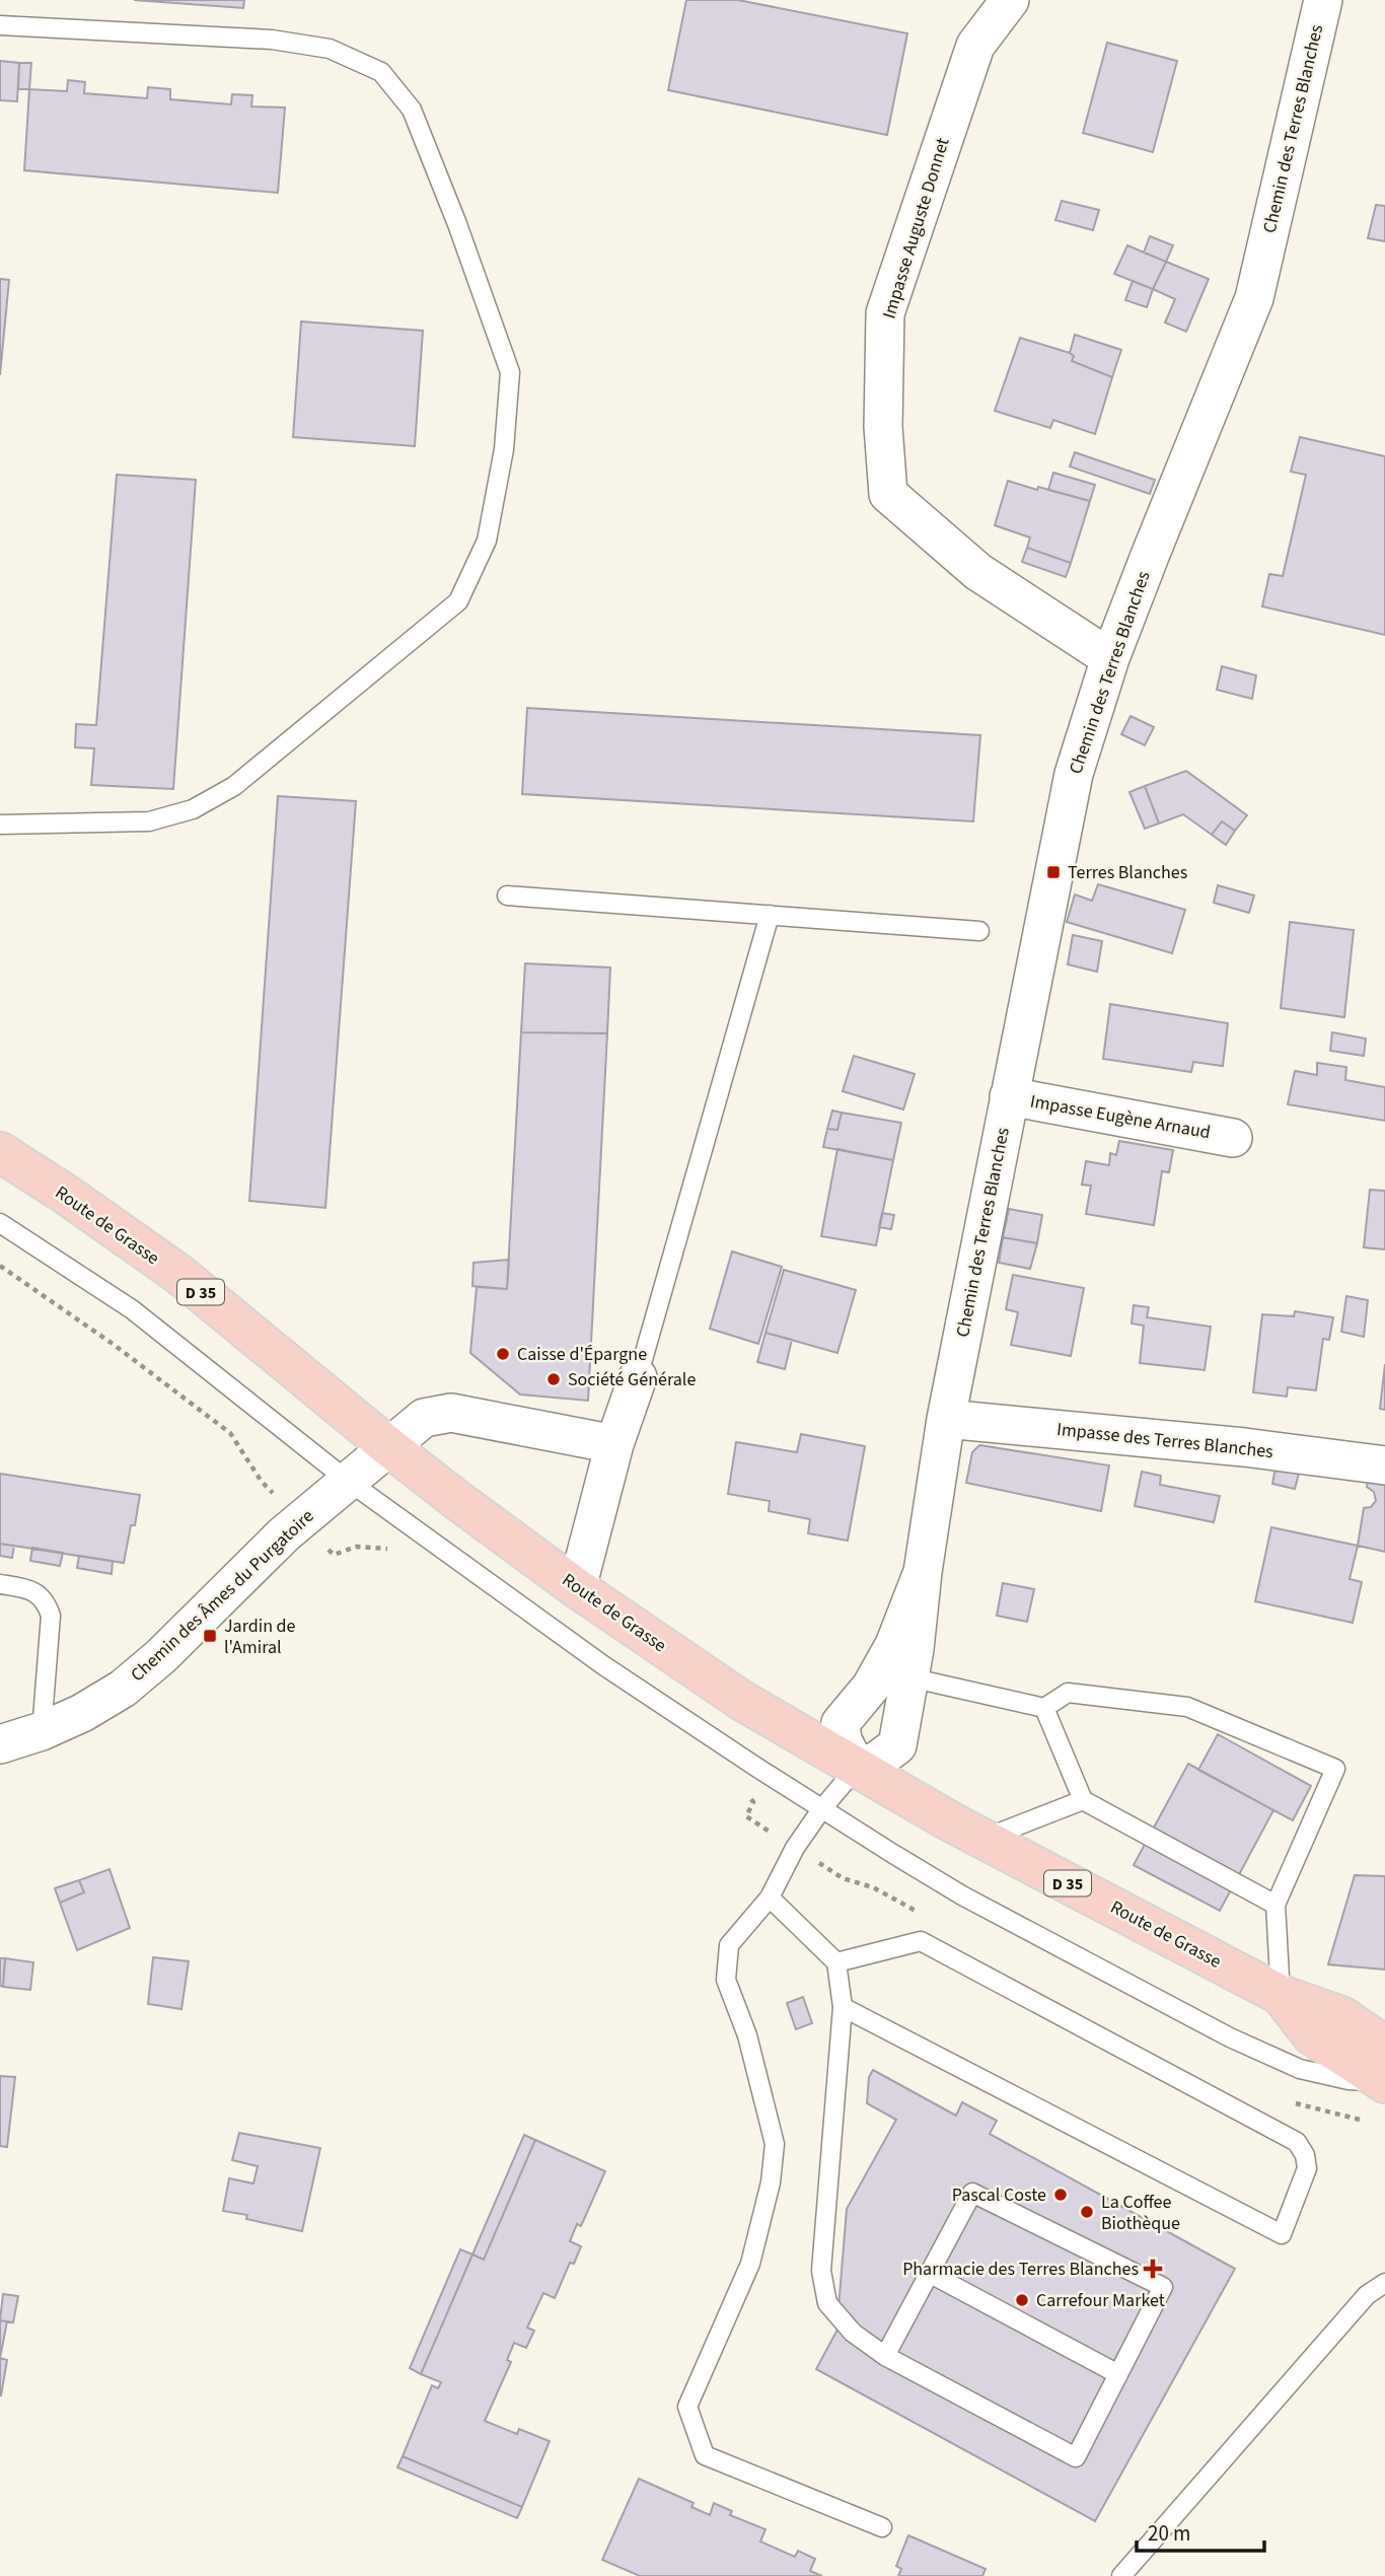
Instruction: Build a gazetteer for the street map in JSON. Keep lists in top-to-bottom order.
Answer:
{
  "streets": {
    "main road": ["Route de Grasse", "D 35"],
    "street": [
      "Chemin des Terres Blanches",
      "Impasse Auguste Donnet",
      "Impasse Eugène Arnaud",
      "Impasse des Terres Blanches",
      "Chemin des Âmes du Purgatoire"
    ]
  },
  "crossings": [
    ["Chemin des Terres Blanches", "Impasse Auguste Donnet"],
    ["Chemin des Terres Blanches", "Impasse Eugène Arnaud"],
    ["Chemin des Terres Blanches", "Route de Grasse"],
    ["Chemin des Terres Blanches", "Impasse des Terres Blanches"],
    ["Route de Grasse", "Chemin des Âmes du Purgatoire"]
  ],
  "places": {
    "transit": ["Terres Blanches", "Jardin de l'Amiral"],
    "other": [
      "Caisse d'Épargne",
      "Société Générale",
      "Pascal Coste",
      "La Coffee Biothèque",
      "Carrefour Market"
    ],
    "health": ["Pharmacie des Terres Blanches"]
  },
  "scale_bar": "20 m"
}
